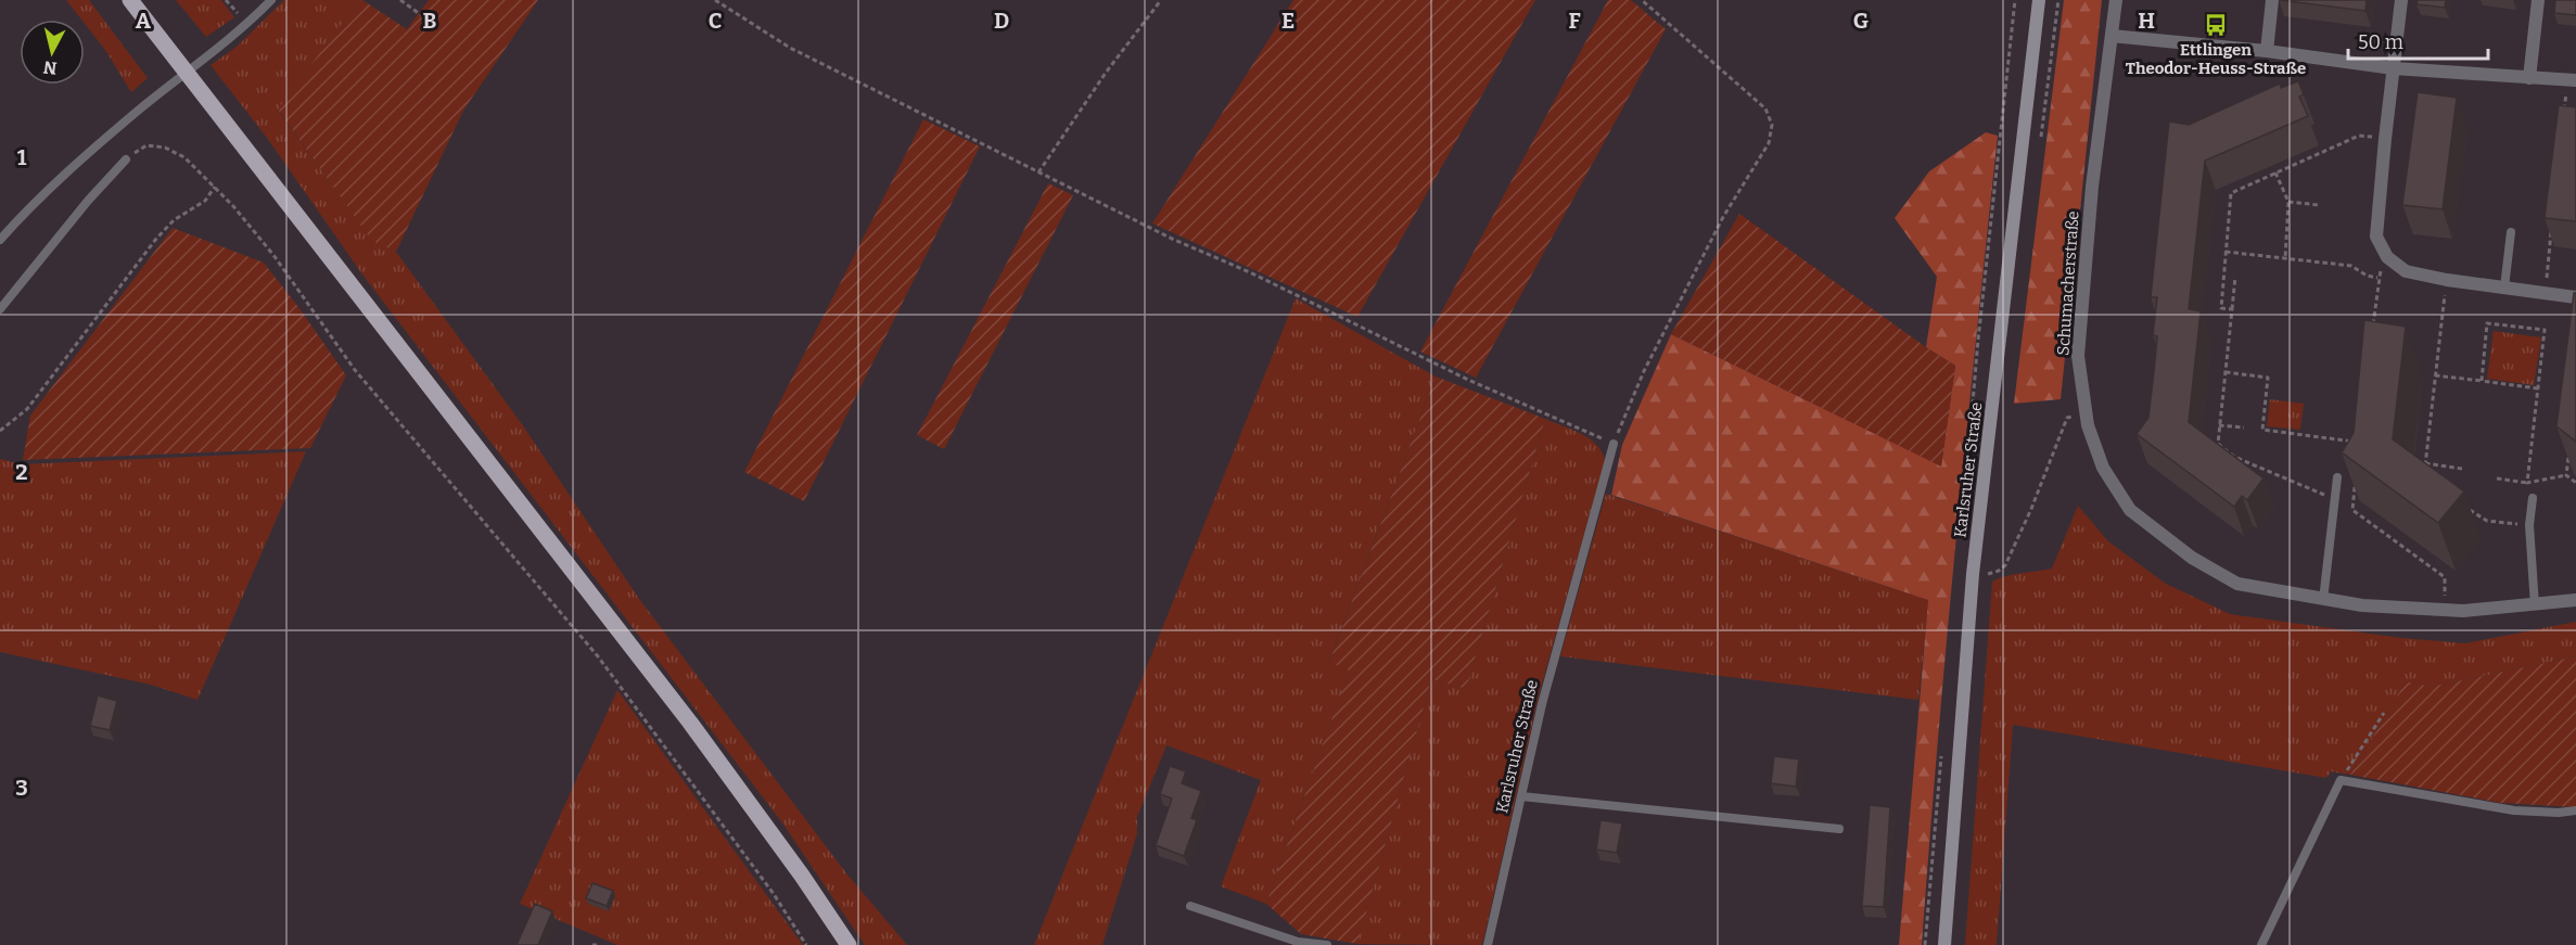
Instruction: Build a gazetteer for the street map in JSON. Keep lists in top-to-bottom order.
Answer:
{
  "streets": {
    "main road": ["Karlsruher Straße"],
    "street": ["Schumacherstraße"]
  },
  "places": {
    "bus stop": ["Ettlingen Theodor-Heuss-Straße"]
  },
  "scale_bar": "50 m",
  "north": "bottom",
  "grid": {
    "columns": [
      "A",
      "B",
      "C",
      "D",
      "E",
      "F",
      "G",
      "H"
    ],
    "rows": ["1", "2", "3"]
  }
}
